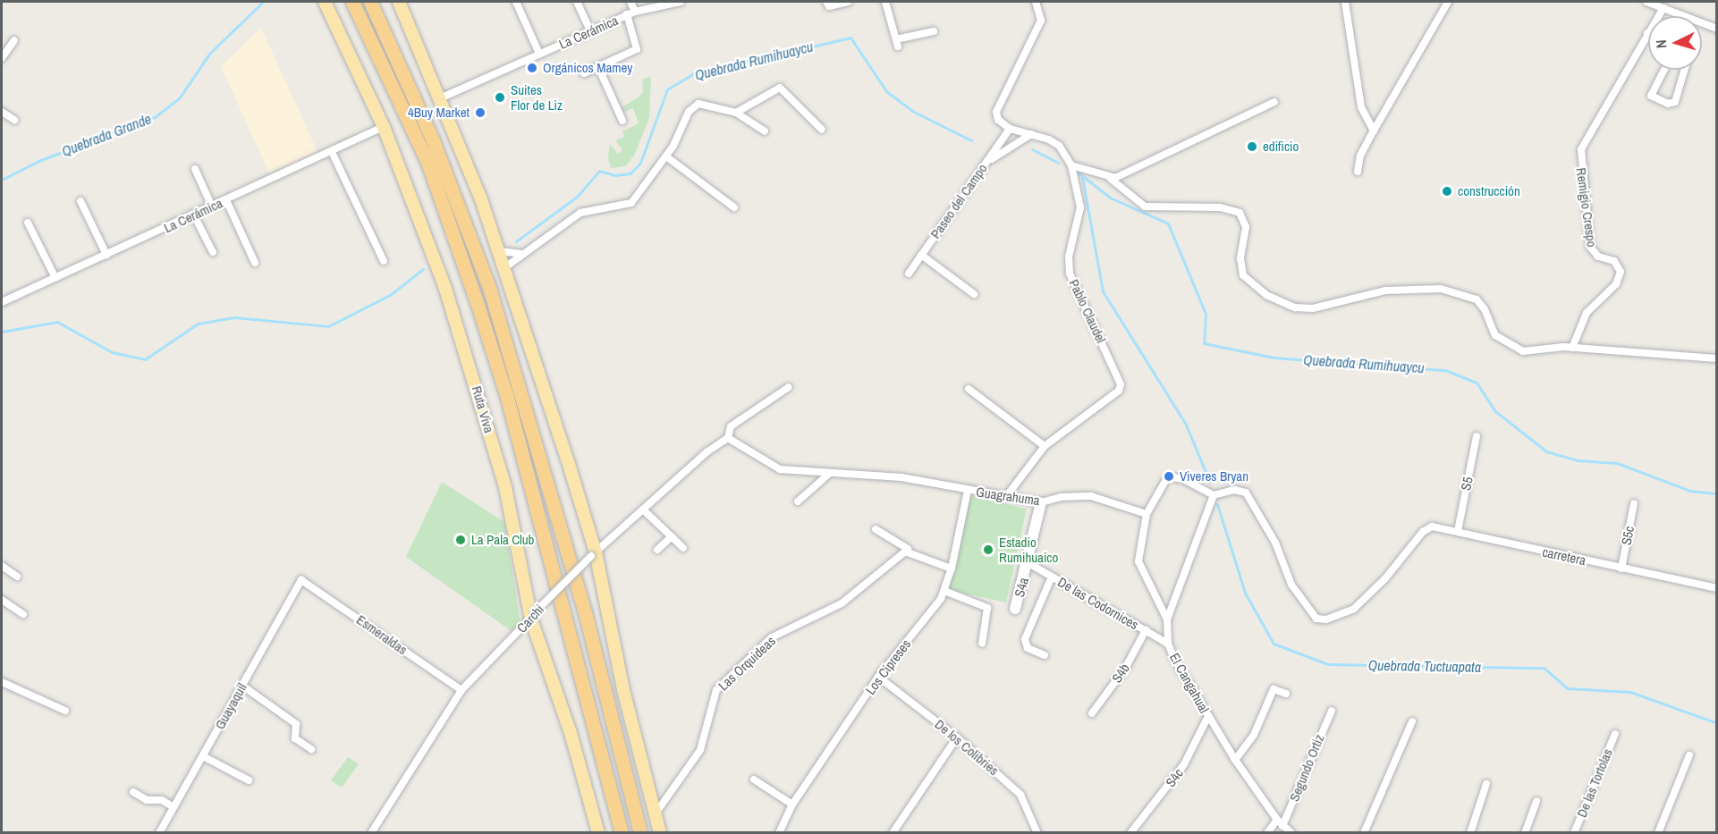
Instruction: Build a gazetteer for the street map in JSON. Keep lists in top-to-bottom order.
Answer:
{
  "streets": {
    "highway": ["Ruta Viva"],
    "street": [
      "La Cerámica",
      "Paseo del Campo",
      "Remigio Crespo",
      "Pablo Claudel",
      "S5",
      "Guagrahuma",
      "S5c",
      "carretera",
      "S4a",
      "De las Codornices",
      "Carchi",
      "Esmeraldas",
      "Las Orquideas",
      "Los Cipreses",
      "S4b",
      "El Cangahual",
      "Guayaquil",
      "De los Colibries",
      "Segundo Ortiz",
      "S4c",
      "De las Tortolas"
    ]
  },
  "crossings": [
    ["La Cerámica", "Ruta Viva"],
    ["Paseo del Campo", "Pablo Claudel"],
    ["Pablo Claudel", "Guagrahuma"],
    ["Ruta Viva", "Carchi"],
    ["S5", "carretera"],
    ["Guagrahuma", "S4a"],
    ["Guagrahuma", "Carchi"],
    ["Guagrahuma", "Los Cipreses"],
    ["Guagrahuma", "El Cangahual"],
    ["S5c", "carretera"],
    ["S4a", "De las Codornices"],
    ["De las Codornices", "S4b"],
    ["De las Codornices", "El Cangahual"],
    ["Carchi", "Esmeraldas"],
    ["Esmeraldas", "Guayaquil"],
    ["Los Cipreses", "De los Colibries"],
    ["El Cangahual", "Segundo Ortiz"],
    ["El Cangahual", "S4c"]
  ],
  "water": ["Quebrada Rumihuaycu", "Quebrada Grande", "Quebrada Tuctuapata"],
  "places": [
    "Orgánicos Mamey",
    "Suites Flor de Liz",
    "4Buy Market",
    "edificio",
    "construcción",
    "Viveres Bryan",
    "La Pala Club",
    "Estadio Rumihuaico"
  ],
  "north": "left"
}
